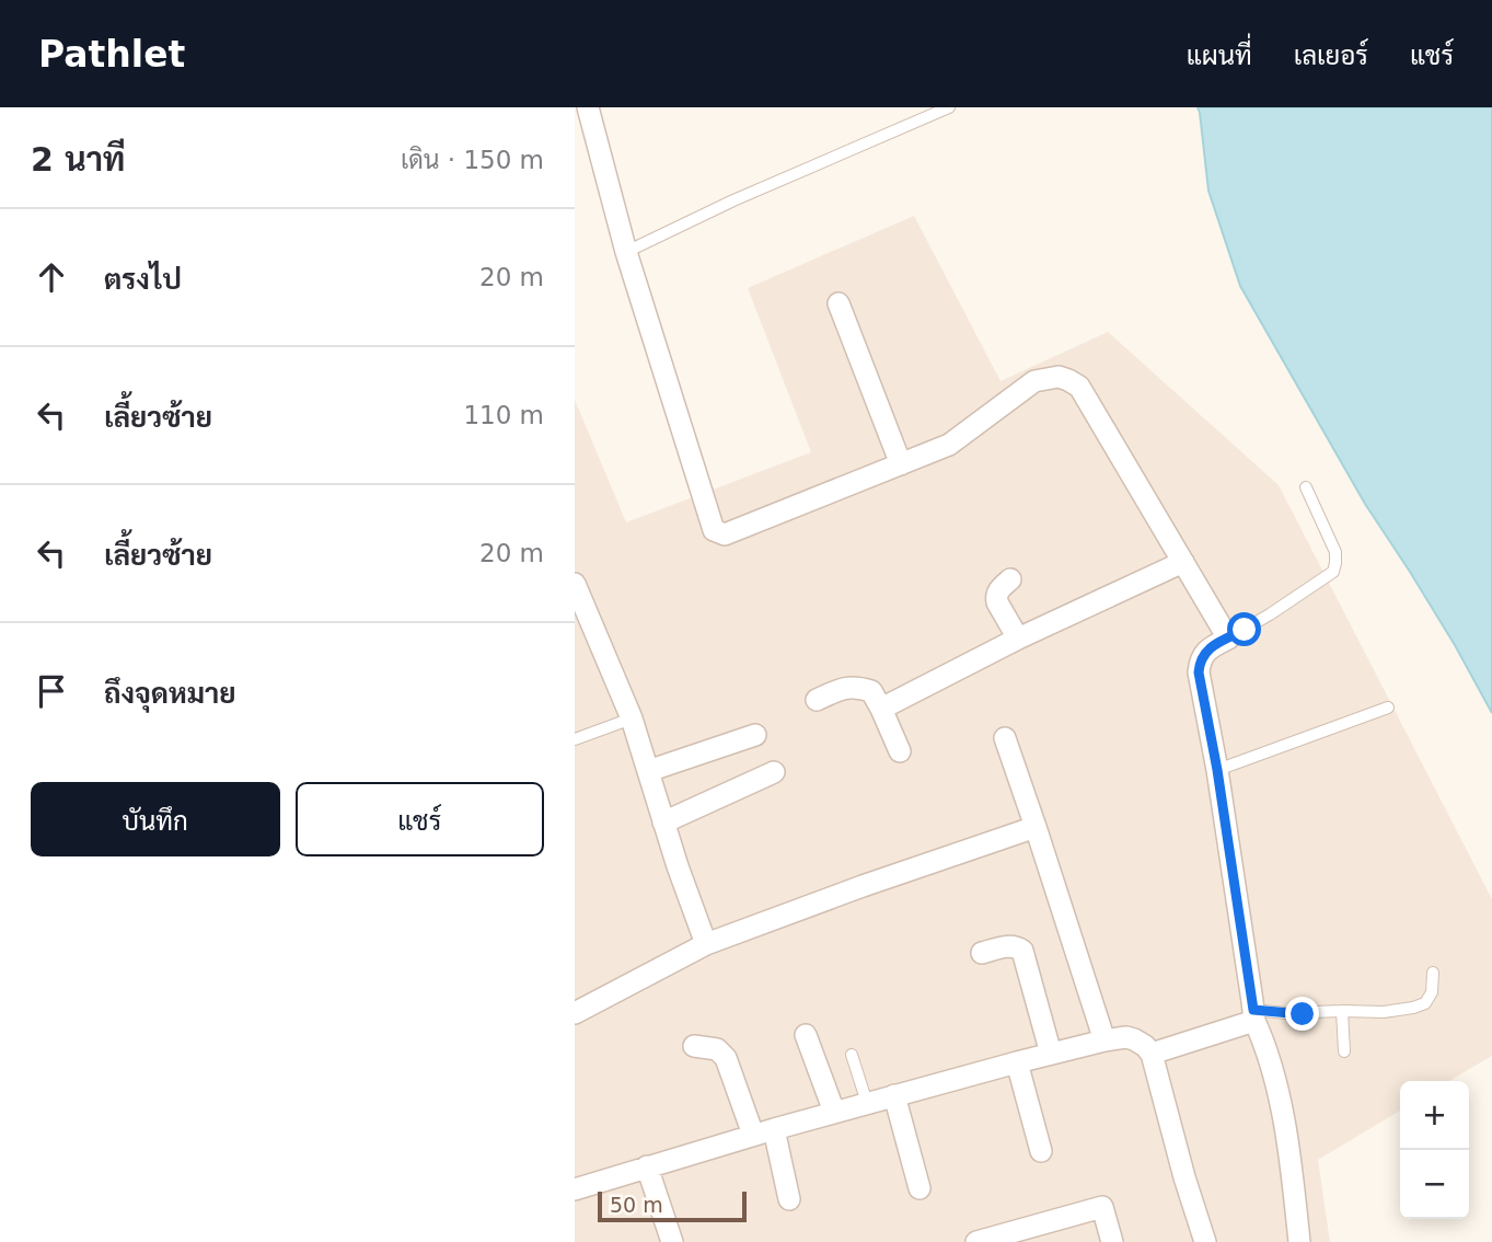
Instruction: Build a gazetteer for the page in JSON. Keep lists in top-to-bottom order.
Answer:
{
  "scale_bar": "50 m",
  "page": {
    "header": "Pathlet",
    "nav": ["แผนที่", "เลเยอร์", "แชร์"],
    "heading": ["2 นาที", "เดิน · 150 m"],
    "list": [
      ["ตรงไป", "20 m"],
      ["เลี้ยวซ้าย", "110 m"],
      ["เลี้ยวซ้าย", "20 m"],
      "ถึงจุดหมาย"
    ],
    "buttons": ["บันทึก", "แชร์"],
    "map_buttons": ["+", "−"],
    "scale": "50 m"
  }
}
